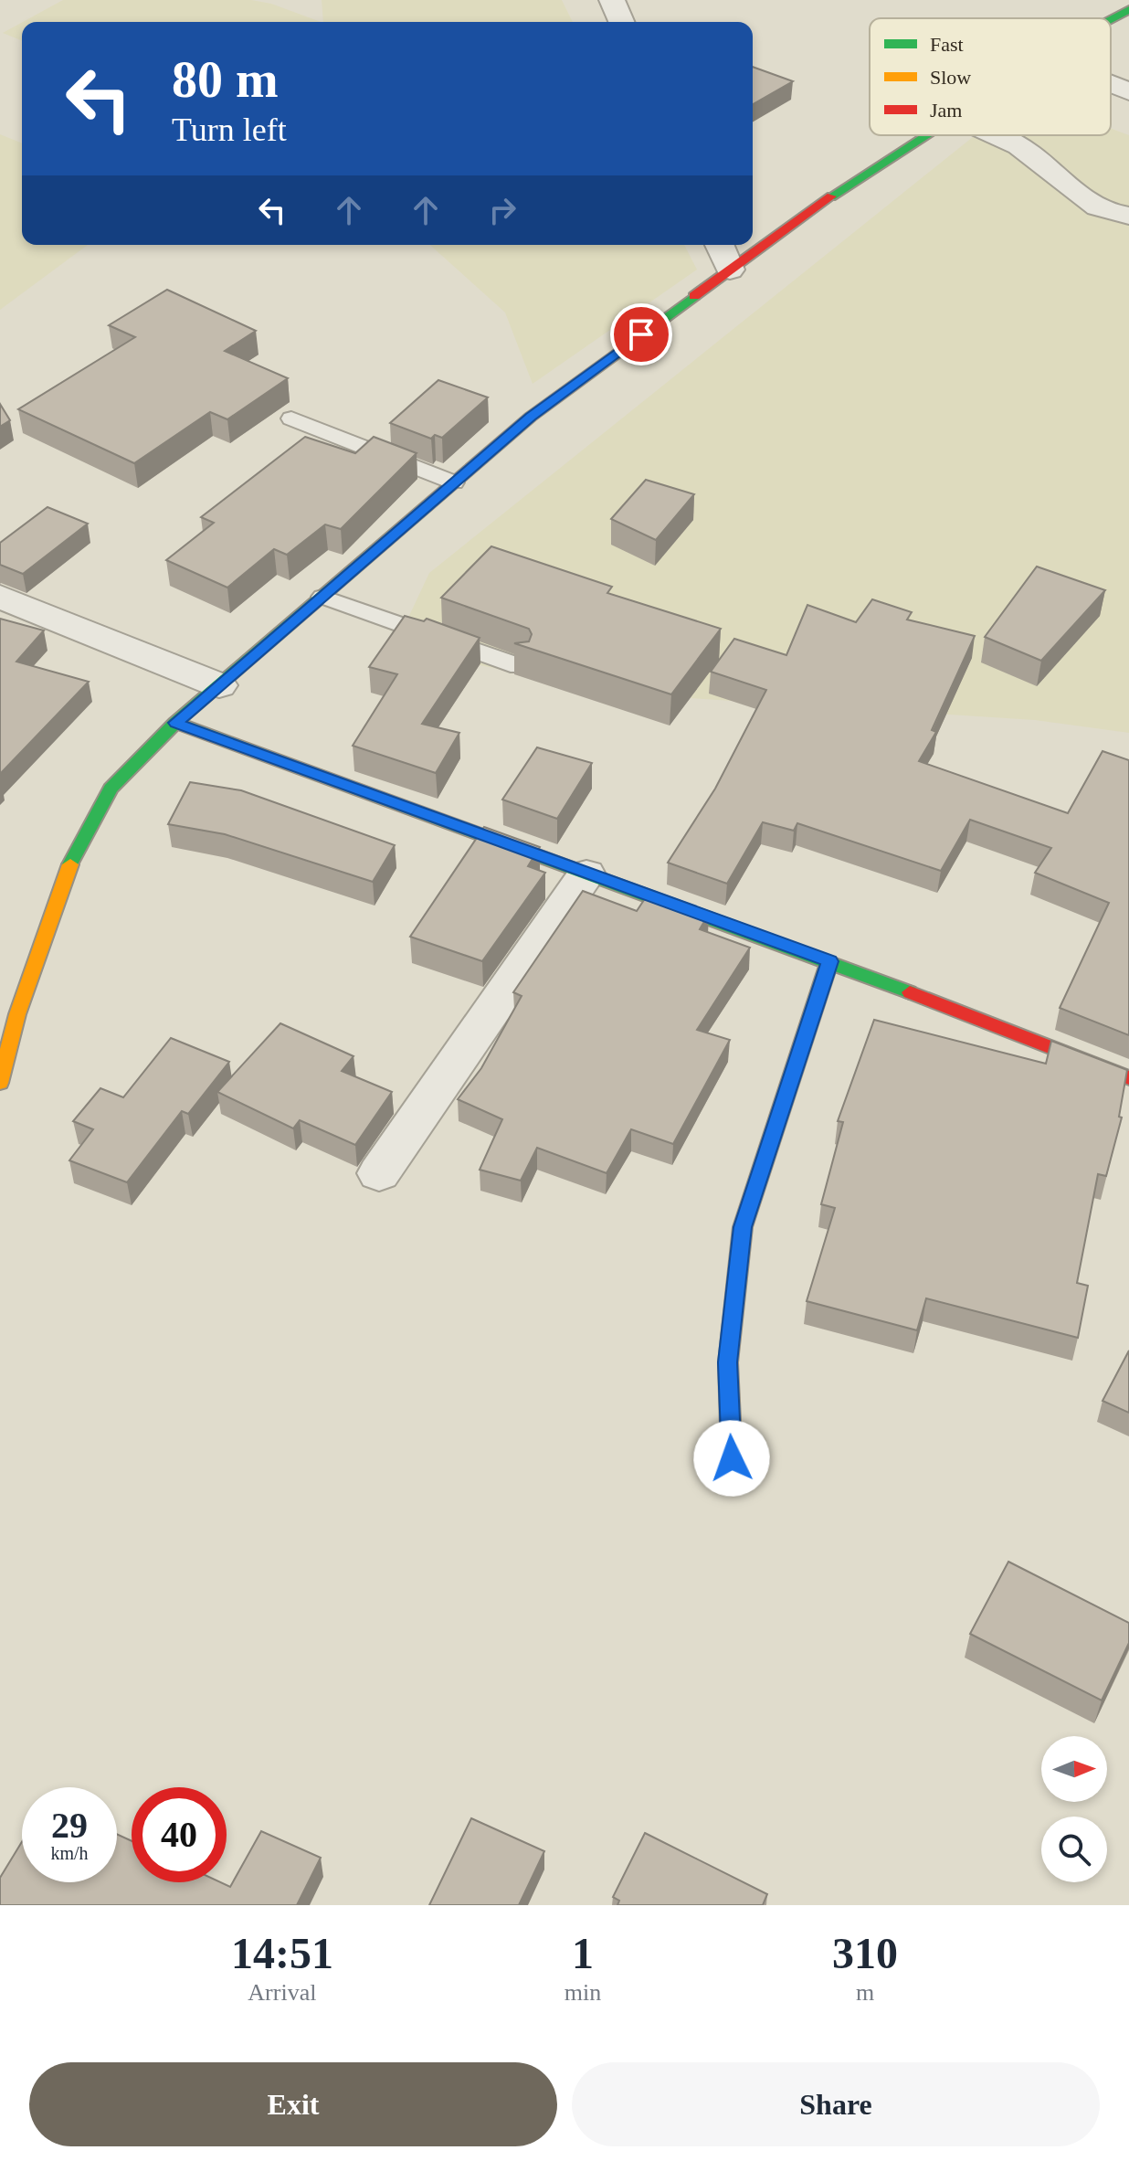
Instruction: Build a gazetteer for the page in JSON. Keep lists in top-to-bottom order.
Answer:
{
  "legend": ["Fast", "Slow", "Jam"],
  "north": "right",
  "page": {
    "turn": ["80 m", "Turn left"],
    "speed": "29 km/h",
    "limit": "40",
    "eta": [
      "14:51",
      "Arrival",
      "1",
      "min",
      "310",
      "m"
    ],
    "buttons": ["Exit", "Share"]
  }
}
